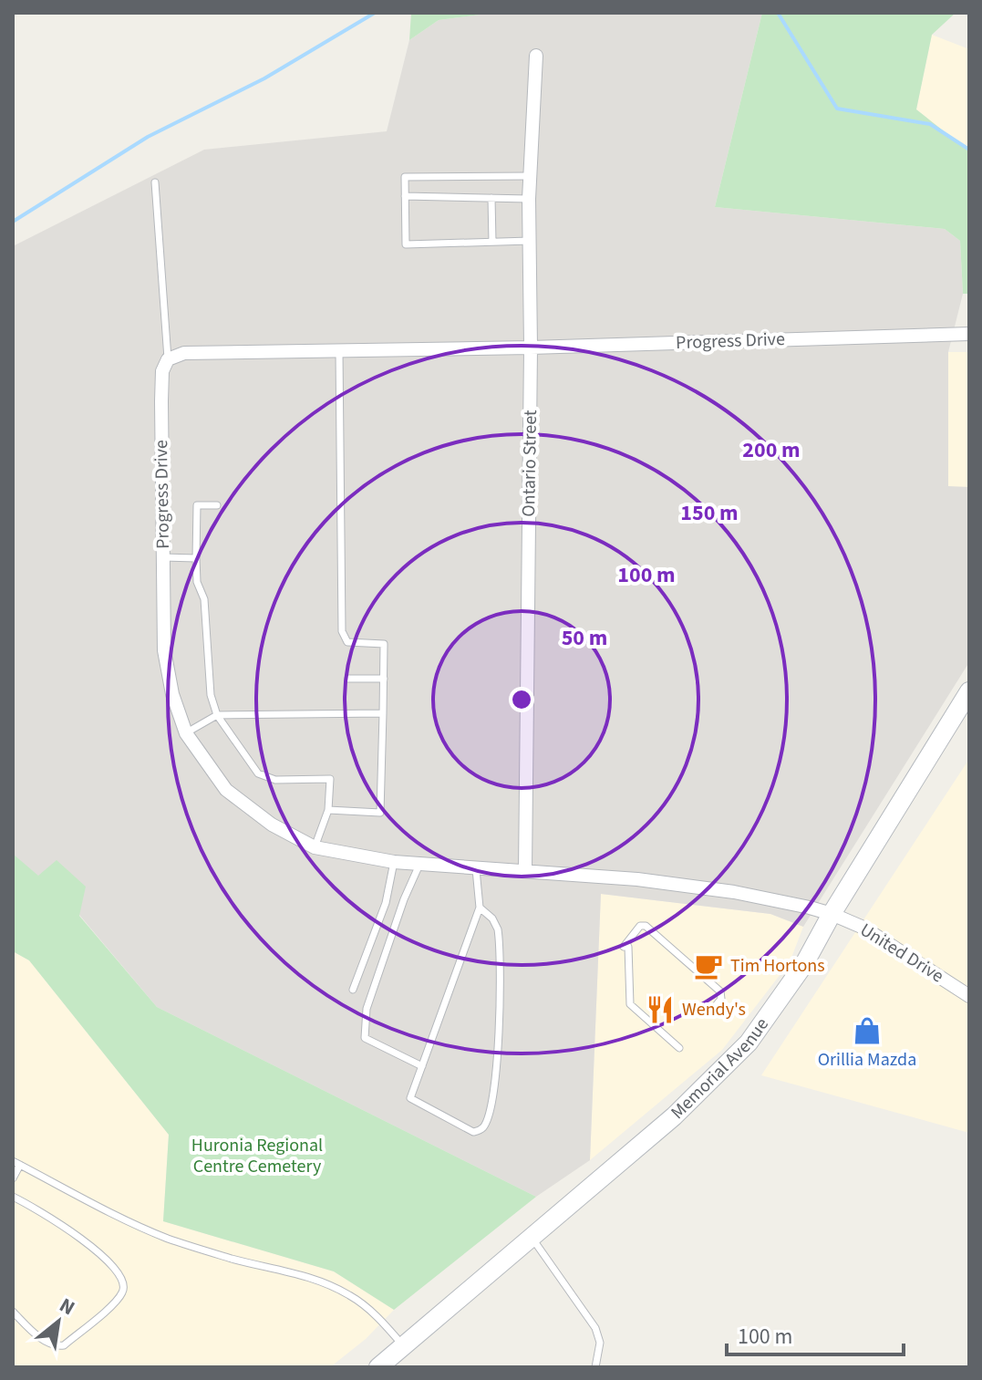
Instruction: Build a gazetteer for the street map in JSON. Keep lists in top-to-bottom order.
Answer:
{
  "streets": {
    "main road": ["Memorial Avenue"],
    "street": ["Progress Drive", "Ontario Street", "United Drive"]
  },
  "crossings": [
    ["Progress Drive", "Ontario Street"],
    ["Progress Drive", "United Drive"],
    ["Progress Drive", "Memorial Avenue"],
    ["United Drive", "Memorial Avenue"]
  ],
  "parks": ["Huronia Regional Centre Cemetery"],
  "places": {
    "cafe": ["Tim Hortons"],
    "restaurant": ["Wendy's"],
    "shop": ["Orillia Mazda"]
  },
  "scale_bar": "100 m",
  "north": "top right",
  "rings": [
    "200 m",
    "150 m",
    "100 m",
    "50 m"
  ]
}
